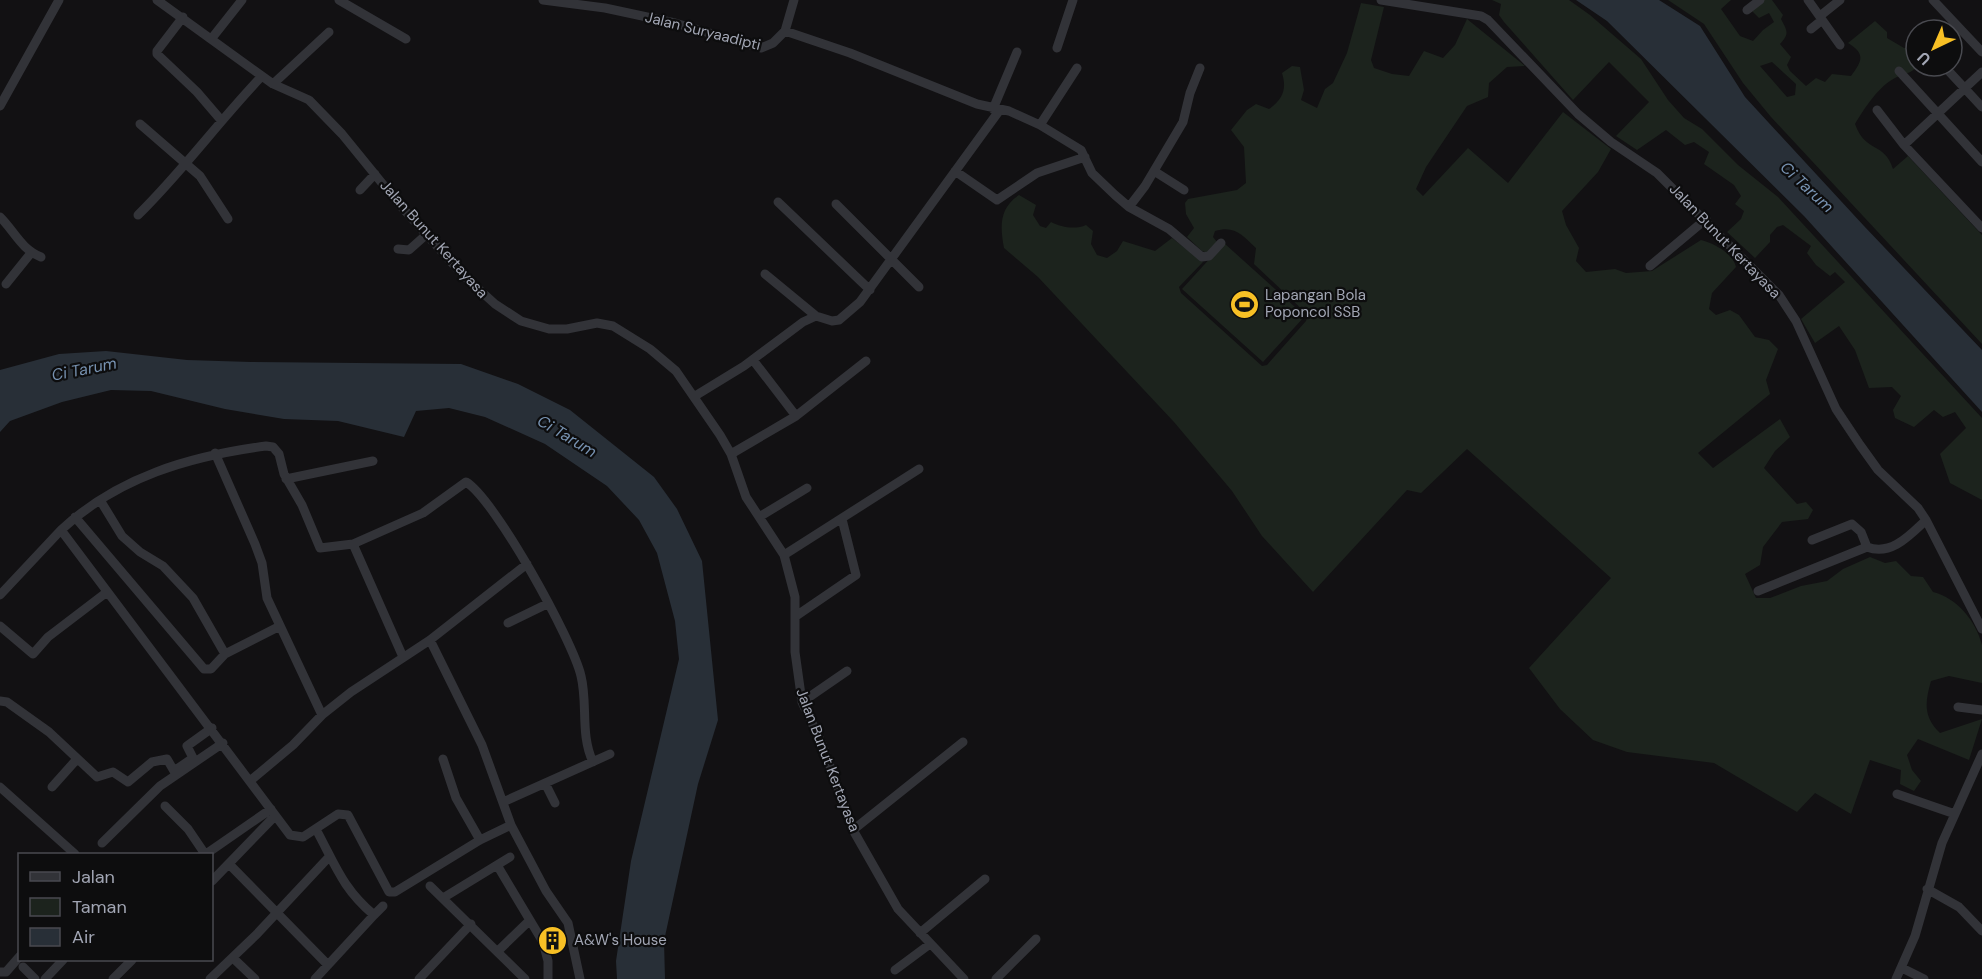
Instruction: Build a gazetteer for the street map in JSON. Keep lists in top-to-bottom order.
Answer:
{
  "streets": {
    "street": ["Jalan Suryaadipti", "Jalan Bunut Kertayasa"]
  },
  "water": ["Ci Tarum"],
  "places": {
    "sports": ["Lapangan Bola Poponcol SSB"],
    "building": ["A&W's House"]
  },
  "legend": ["Jalan", "Taman", "Air"],
  "north": "bottom left"
}
